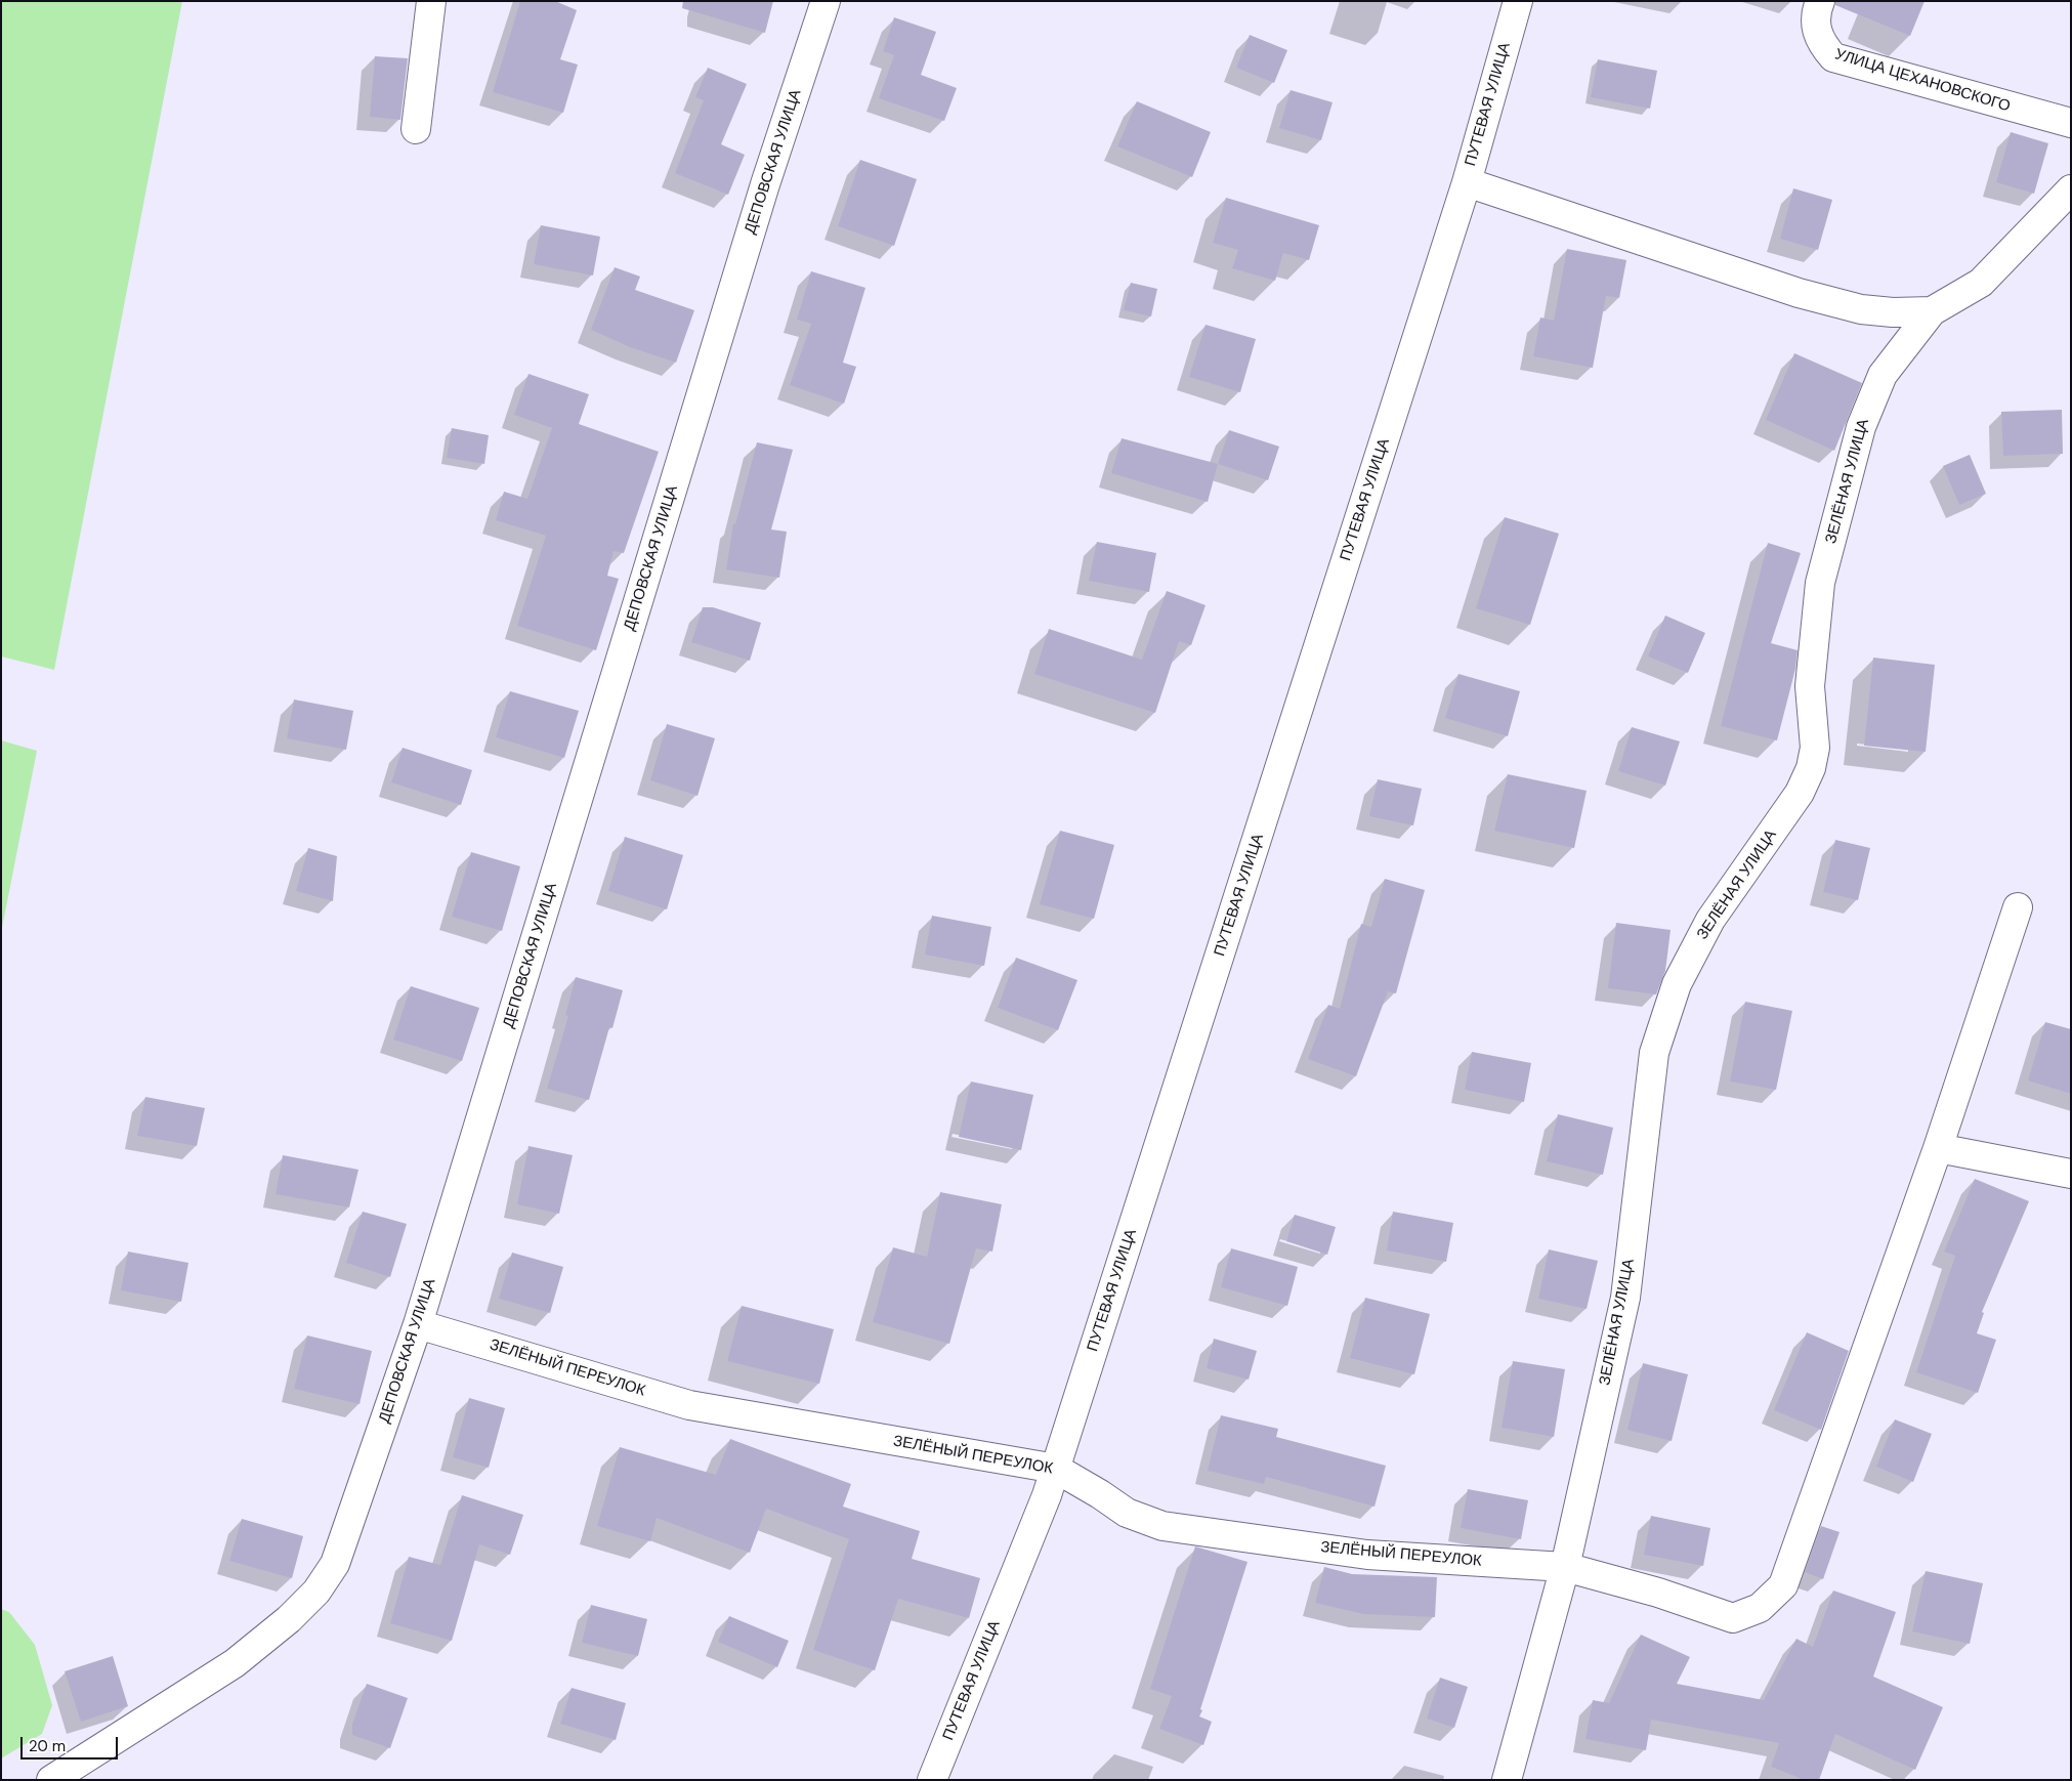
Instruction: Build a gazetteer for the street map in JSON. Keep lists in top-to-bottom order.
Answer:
{
  "streets": {
    "street": [
      "УЛИЦА ЦЕХАНОВСКОГО",
      "ПУТЕВАЯ УЛИЦА",
      "ДЕПОВСКАЯ УЛИЦА",
      "ЗЕЛЁНАЯ УЛИЦА",
      "ЗЕЛЁНЫЙ ПЕРЕУЛОК"
    ]
  },
  "crossings": [
    ["ПУТЕВАЯ УЛИЦА", "ЗЕЛЁНЫЙ ПЕРЕУЛОК"],
    ["ДЕПОВСКАЯ УЛИЦА", "ЗЕЛЁНЫЙ ПЕРЕУЛОК"],
    ["ЗЕЛЁНАЯ УЛИЦА", "ЗЕЛЁНЫЙ ПЕРЕУЛОК"]
  ],
  "scale_bar": "20 m"
}
